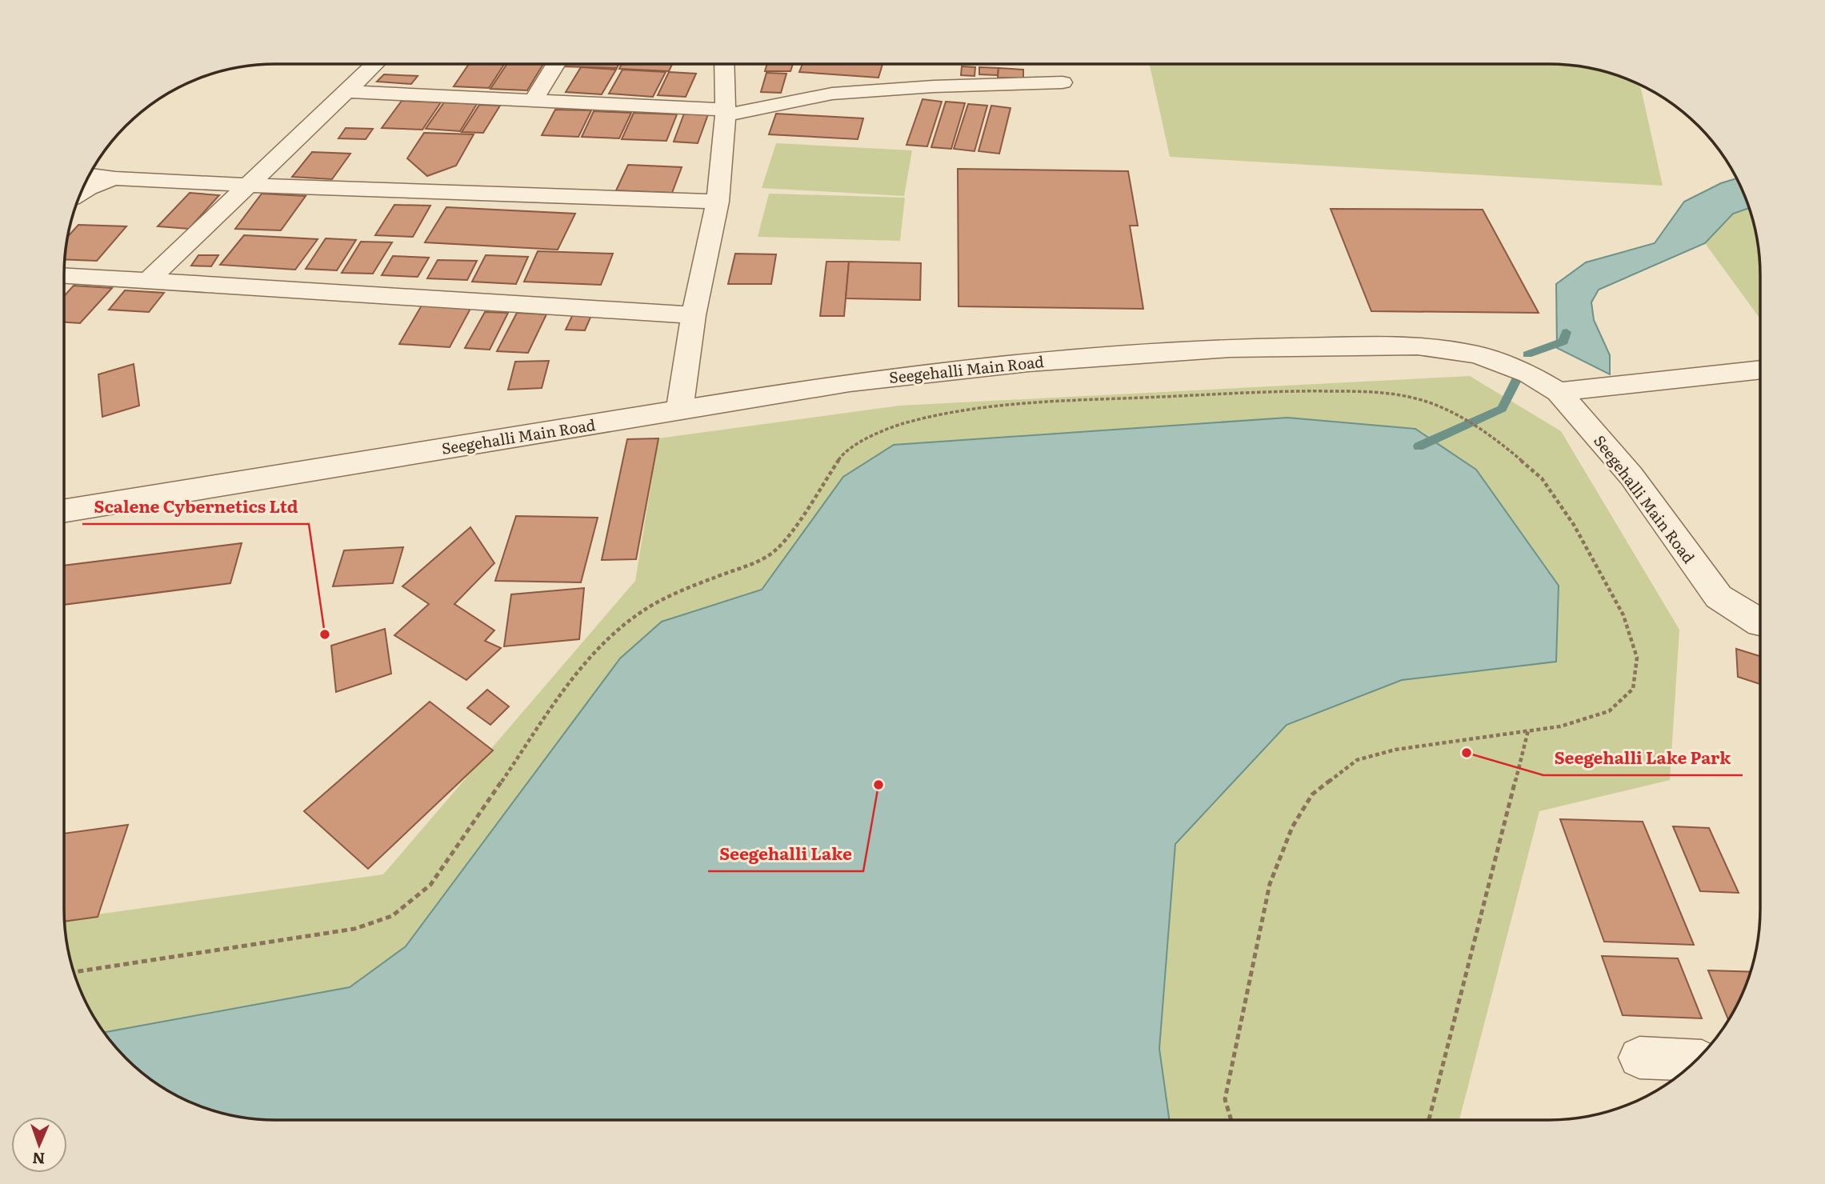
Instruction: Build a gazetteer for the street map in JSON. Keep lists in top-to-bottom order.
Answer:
{
  "streets": {
    "street": ["Seegehalli Main Road"]
  },
  "places": ["Scalene Cybernetics Ltd", "Seegehalli Lake Park", "Seegehalli Lake"],
  "north": "bottom"
}
